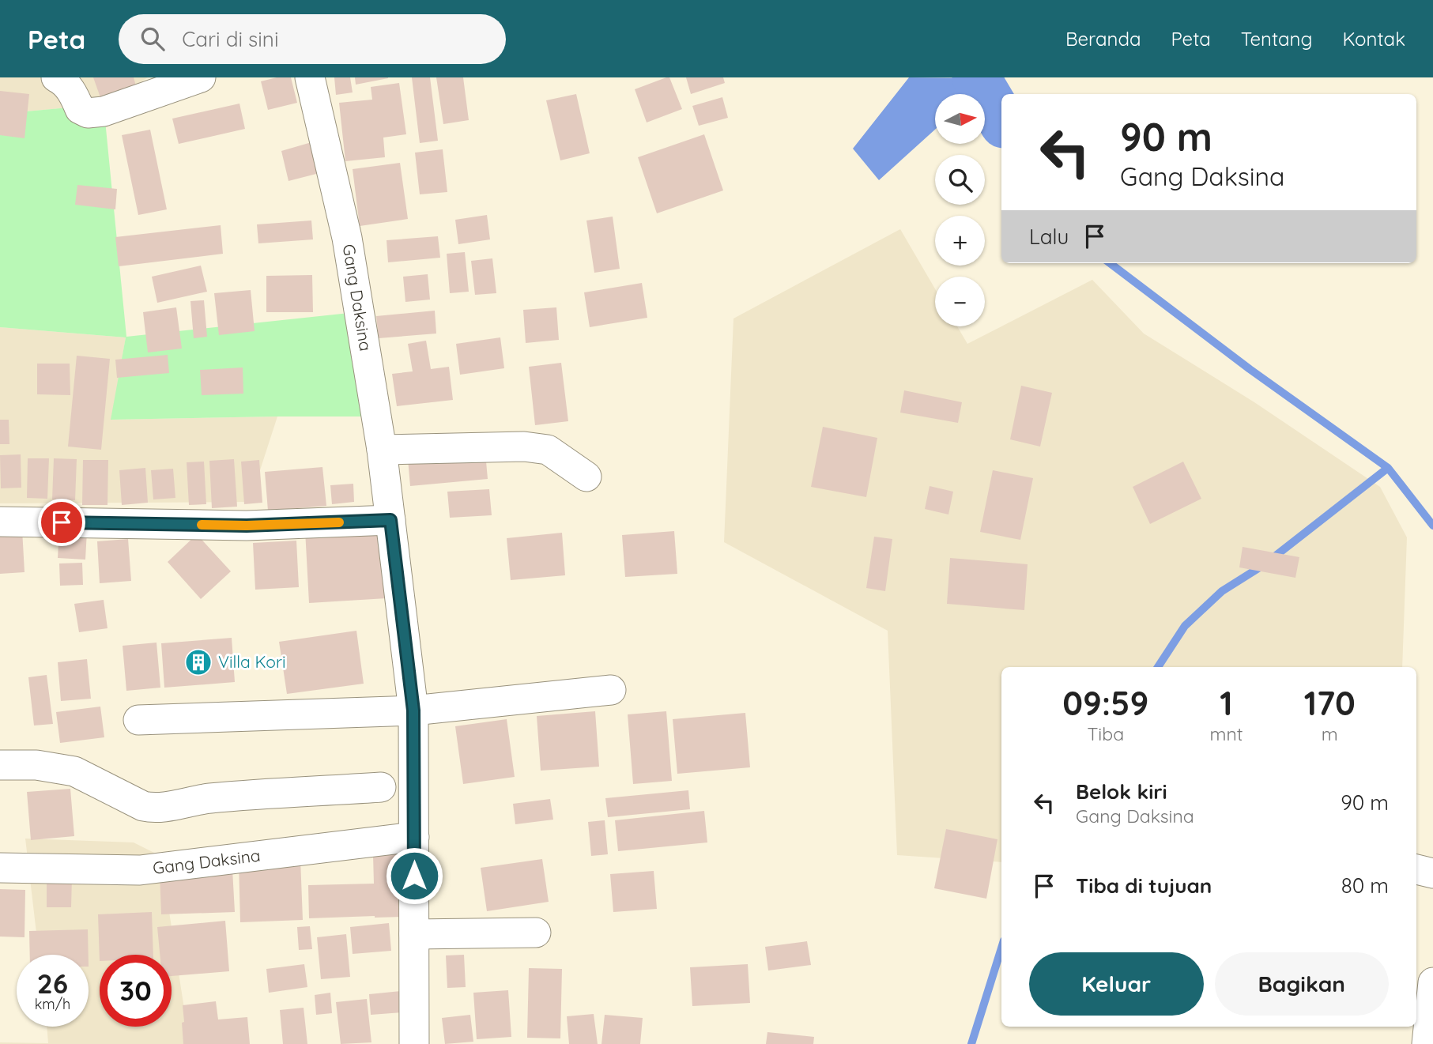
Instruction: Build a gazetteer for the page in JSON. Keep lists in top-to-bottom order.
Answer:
{
  "streets": {
    "street": ["Gang Daksina"]
  },
  "places": {
    "building": ["Villa Kori"]
  },
  "north": "right",
  "page": {
    "header": "Peta",
    "search": "Cari di sini",
    "nav": [
      "Beranda",
      "Peta",
      "Tentang",
      "Kontak"
    ],
    "map_buttons": ["+", "−"],
    "turn": ["90 m", "Gang Daksina"],
    "then": "Lalu",
    "eta": [
      "09:59",
      "Tiba",
      "1",
      "mnt",
      "170",
      "m"
    ],
    "list": [
      {
        "name": "Belok kiri",
        "note": "Gang Daksina",
        "value": "90 m"
      },
      {
        "name": "Tiba di tujuan",
        "value": "80 m"
      }
    ],
    "buttons": ["Keluar", "Bagikan"],
    "speed": "26 km/h",
    "limit": "30"
  }
}
